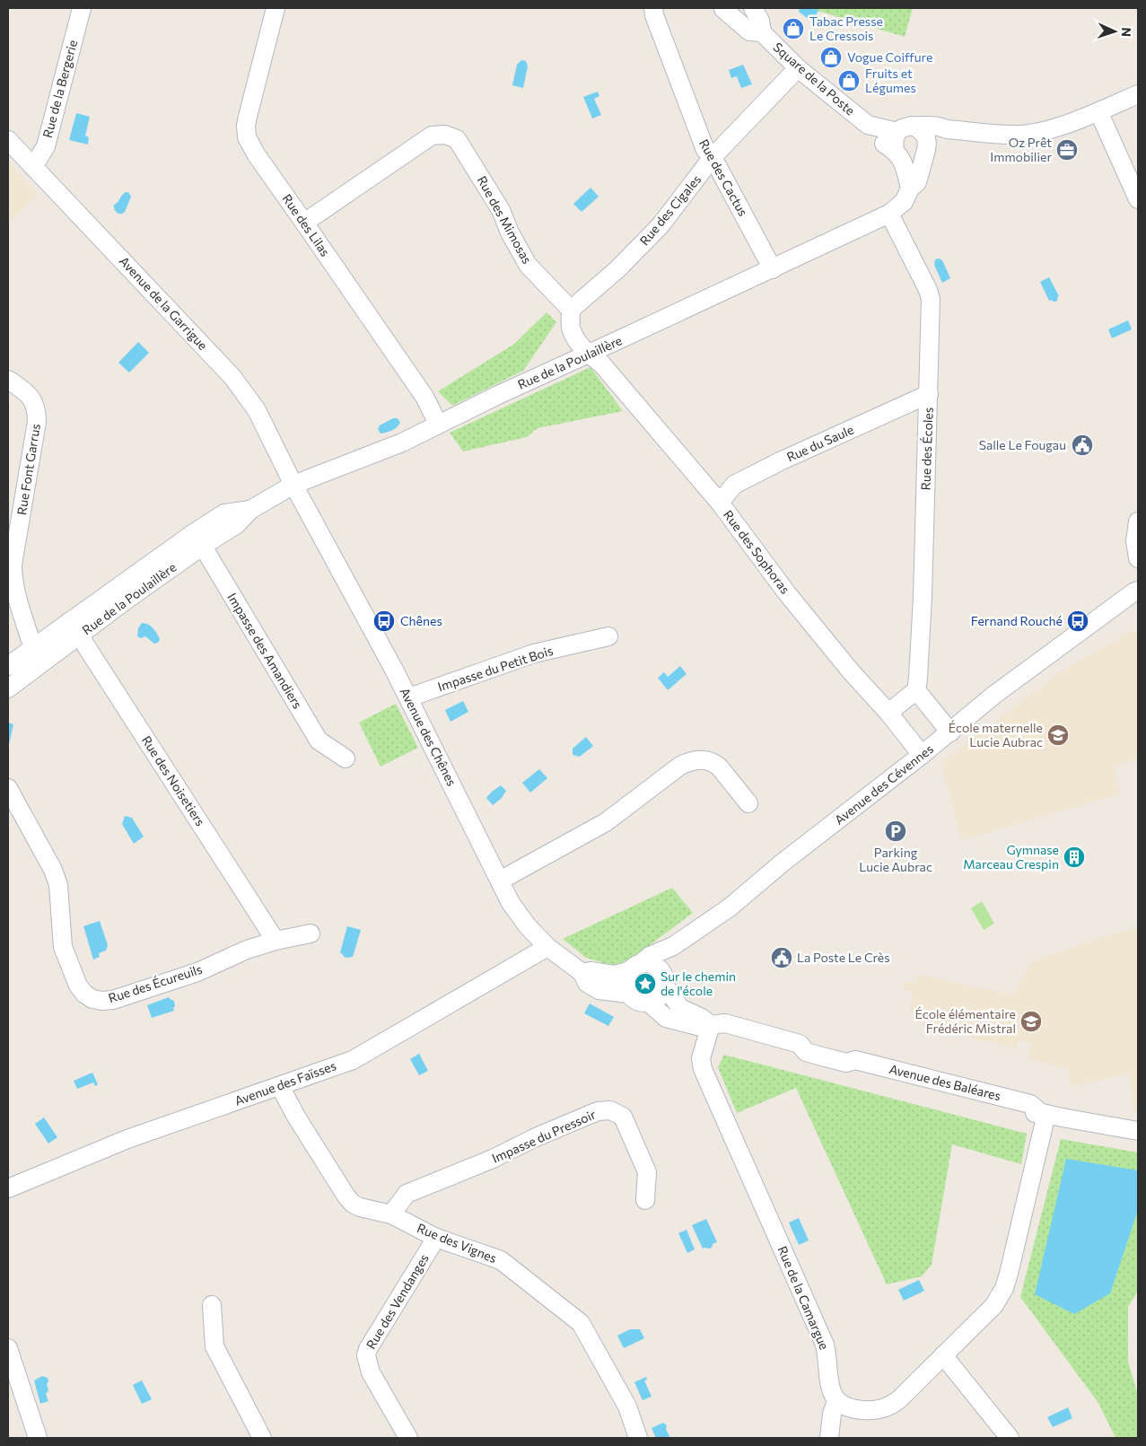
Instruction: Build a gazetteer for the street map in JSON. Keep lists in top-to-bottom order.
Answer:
{
  "streets": {
    "street": [
      "Square de la Poste",
      "Rue de la Bergerie",
      "Rue des Cactus",
      "Rue des Cigales",
      "Rue des Mimosas",
      "Rue des Lilas",
      "Avenue de la Garrigue",
      "Rue de la Poulaillère",
      "Rue du Saule",
      "Rue des Écoles",
      "Rue Font Garrus",
      "Rue des Sophoras",
      "Impasse des Amandiers",
      "Impasse du Petit Bois",
      "Avenue des Chênes",
      "Rue des Noisetiers",
      "Avenue des Cévennes",
      "Rue des Écureuils",
      "Avenue des Baléares",
      "Avenue des Faïsses",
      "Impasse du Pressoir",
      "Rue des Vignes",
      "Rue de la Camargue",
      "Rue des Vendanges"
    ]
  },
  "crossings": [
    ["Square de la Poste", "Rue des Cigales"],
    ["Rue de la Bergerie", "Avenue de la Garrigue"],
    ["Rue des Cactus", "Rue des Cigales"],
    ["Rue des Cactus", "Rue de la Poulaillère"],
    ["Rue des Cigales", "Rue des Mimosas"],
    ["Rue des Mimosas", "Rue des Lilas"],
    ["Rue des Lilas", "Rue de la Poulaillère"],
    ["Avenue de la Garrigue", "Rue de la Poulaillère"],
    ["Avenue de la Garrigue", "Avenue des Chênes"],
    ["Rue de la Poulaillère", "Rue des Écoles"],
    ["Rue de la Poulaillère", "Rue Font Garrus"],
    ["Rue de la Poulaillère", "Rue des Sophoras"],
    ["Rue de la Poulaillère", "Impasse des Amandiers"],
    ["Rue de la Poulaillère", "Avenue des Chênes"],
    ["Rue de la Poulaillère", "Rue des Noisetiers"],
    ["Rue du Saule", "Rue des Écoles"],
    ["Rue du Saule", "Rue des Sophoras"],
    ["Rue des Sophoras", "Avenue des Cévennes"],
    ["Impasse du Petit Bois", "Avenue des Chênes"],
    ["Avenue des Chênes", "Avenue des Cévennes"],
    ["Avenue des Chênes", "Avenue des Baléares"],
    ["Avenue des Chênes", "Avenue des Faïsses"],
    ["Rue des Noisetiers", "Rue des Écureuils"],
    ["Avenue des Cévennes", "Avenue des Baléares"],
    ["Avenue des Baléares", "Rue de la Camargue"],
    ["Avenue des Faïsses", "Rue des Vignes"],
    ["Impasse du Pressoir", "Rue des Vignes"],
    ["Rue des Vignes", "Rue des Vendanges"]
  ],
  "places": {
    "shop": ["Tabac Presse Le Cressois", "Vogue Coiffure", "Fruits et Légumes"],
    "office": ["Oz Prêt Immobilier"],
    "public building": ["Salle Le Fougau", "La Poste Le Crès"],
    "bus stop": ["Chênes", "Fernand Rouché"],
    "school or university": ["École maternelle Lucie Aubrac", "École élémentaire Frédéric Mistral"],
    "parking": ["Parking Lucie Aubrac"],
    "building": ["Gymnase Marceau Crespin"],
    "place": ["Sur le chemin de l'école"]
  },
  "north": "right"
}
